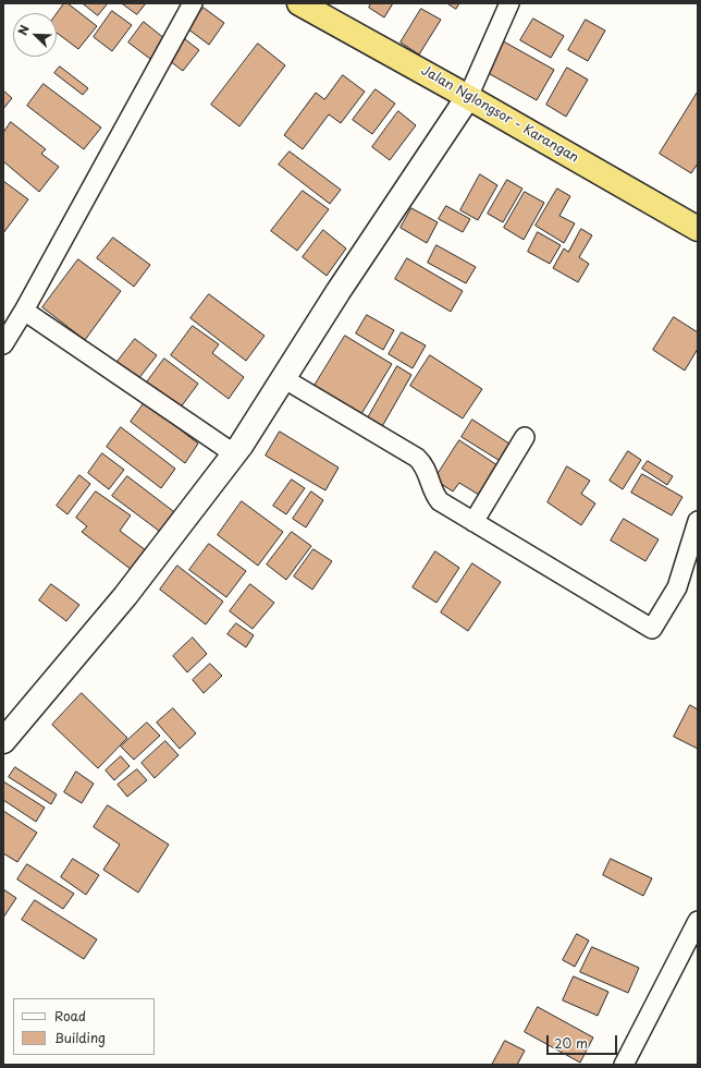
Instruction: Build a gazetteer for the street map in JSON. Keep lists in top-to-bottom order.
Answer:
{
  "streets": {
    "highway": ["Jalan Nglongsor - Karangan"]
  },
  "legend": ["Road", "Building"],
  "scale_bar": "20 m",
  "north": "top left"
}
